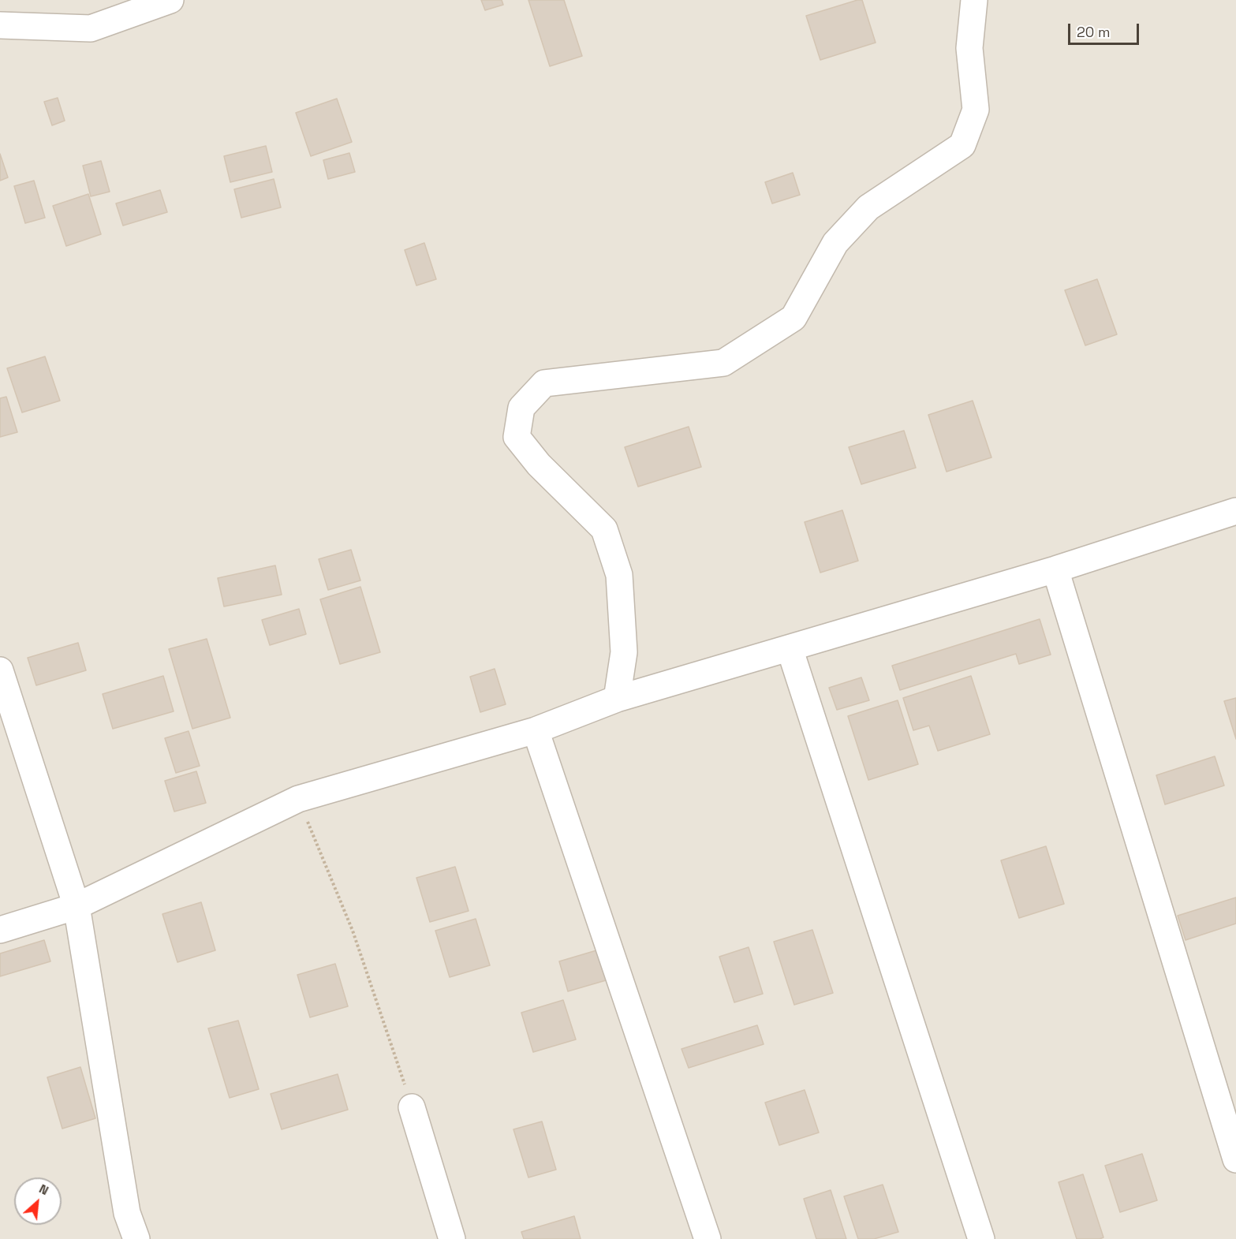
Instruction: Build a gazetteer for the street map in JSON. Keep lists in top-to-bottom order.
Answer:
{
  "scale_bar": "20 m",
  "north": "top right"
}
